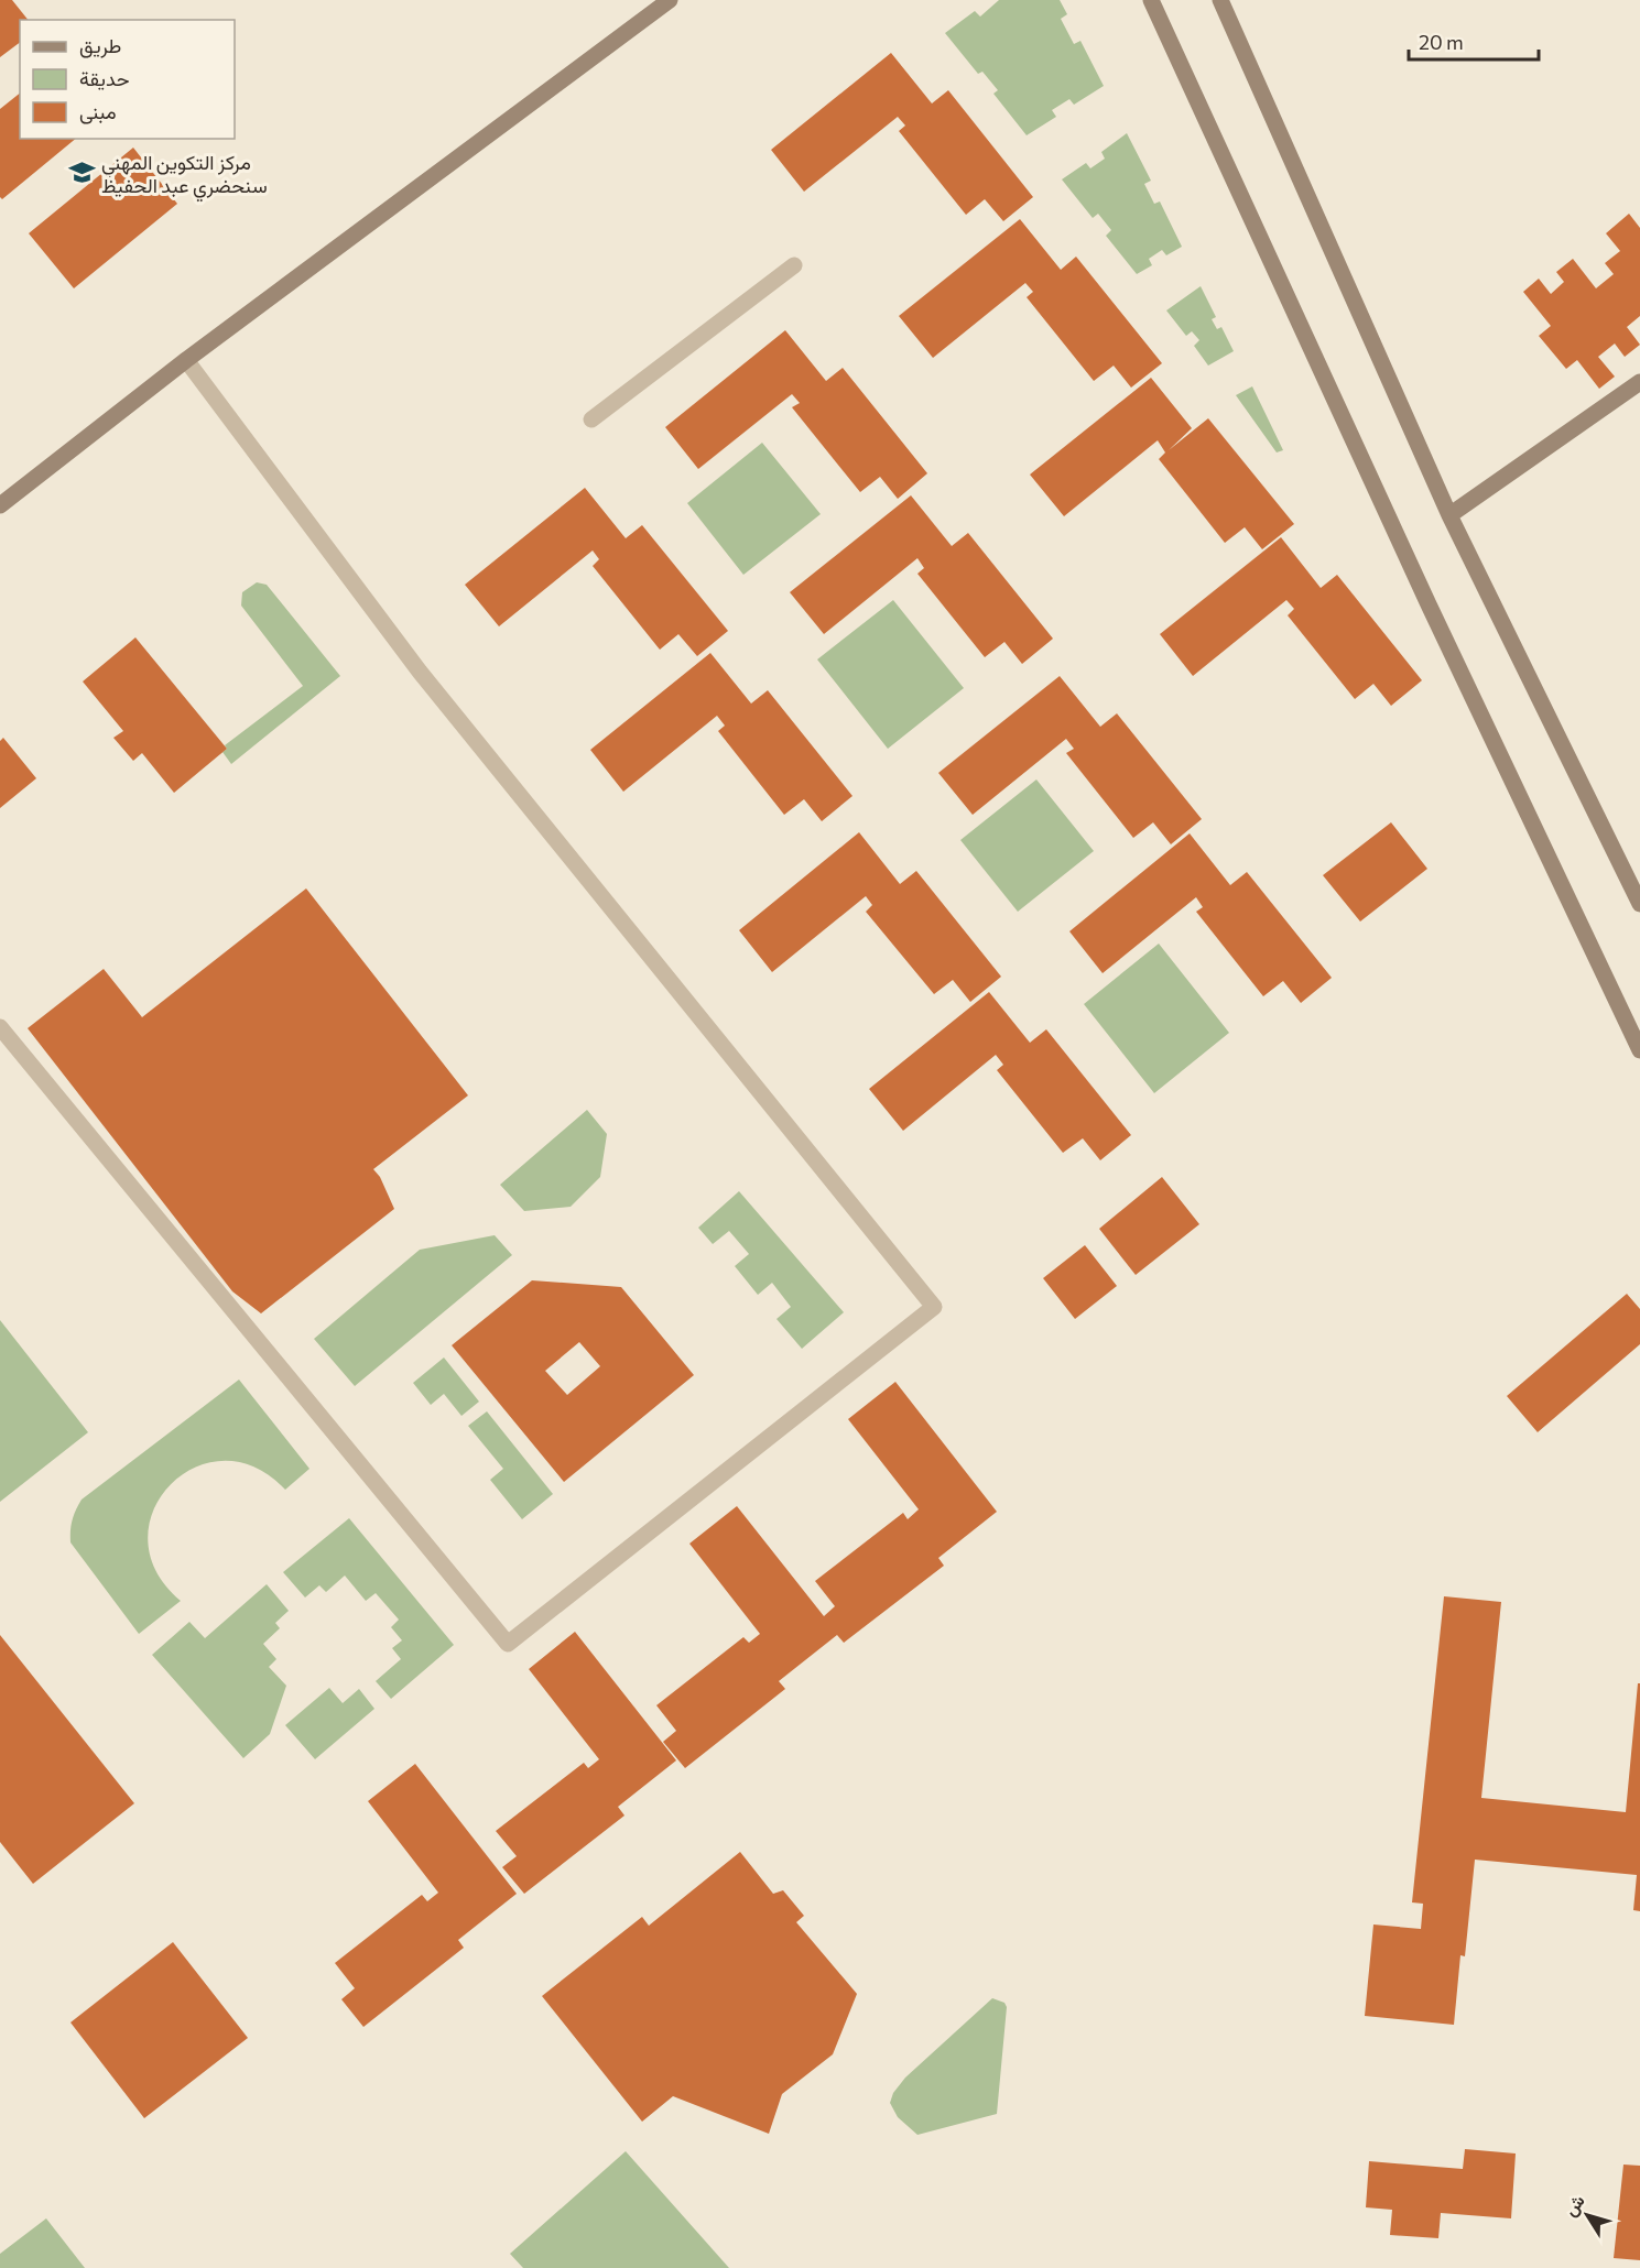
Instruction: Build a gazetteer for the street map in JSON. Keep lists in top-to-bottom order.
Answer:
{
  "places": {
    "school or university": ["مركز التكوين المهني سنحضري عبد الحفيظ"]
  },
  "legend": ["طريق", "حديقة", "مبنى"],
  "scale_bar": "20 m",
  "north": "top left"
}
